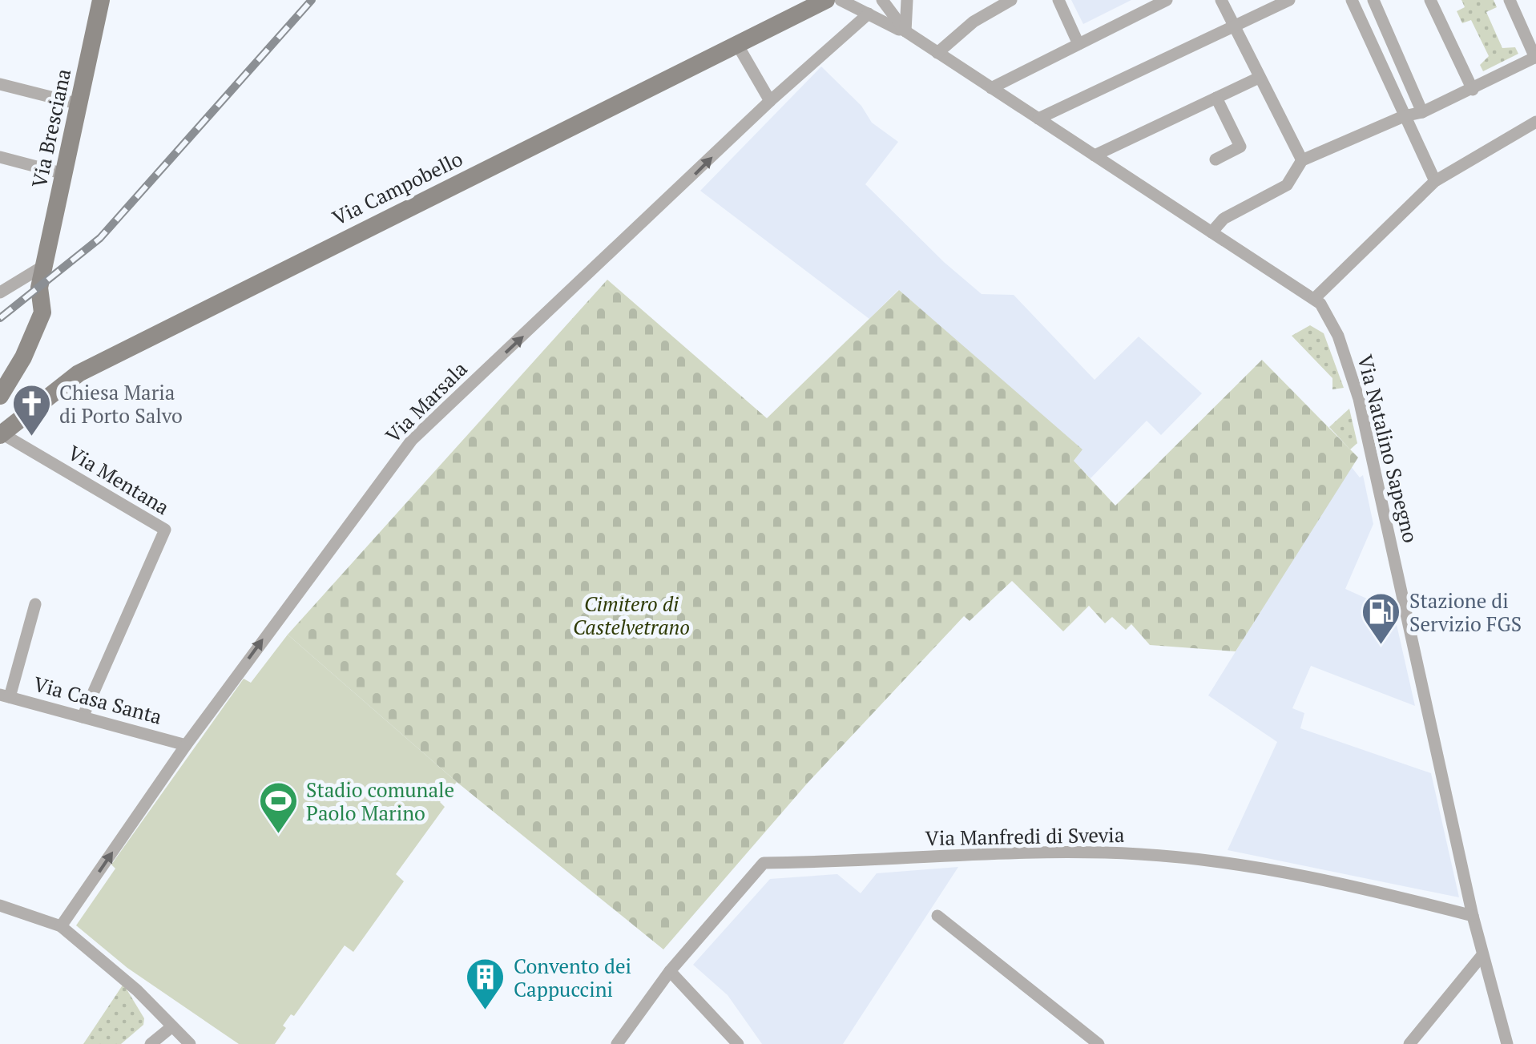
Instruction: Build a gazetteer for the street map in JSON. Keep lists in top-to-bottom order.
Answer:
{
  "streets": {
    "main road": ["Via Bresciana", "Via Campobello"],
    "street": [
      "Via Marsala",
      "Via Natalino Sapegno",
      "Via Mentana",
      "Via Casa Santa",
      "Via Manfredi di Svevia"
    ]
  },
  "crossings": [
    ["Via Campobello", "Via Mentana"],
    ["Via Marsala", "Via Natalino Sapegno"],
    ["Via Marsala", "Via Casa Santa"],
    ["Via Natalino Sapegno", "Via Manfredi di Svevia"],
    ["Via Mentana", "Via Casa Santa"]
  ],
  "one_way": ["Via Marsala"],
  "parks": ["Cimitero di Castelvetrano"],
  "places": {
    "church": ["Chiesa Maria di Porto Salvo"],
    "fuel station": ["Stazione di Servizio FGS"],
    "sports": ["Stadio comunale Paolo Marino"],
    "building": ["Convento dei Cappuccini"]
  }
}
